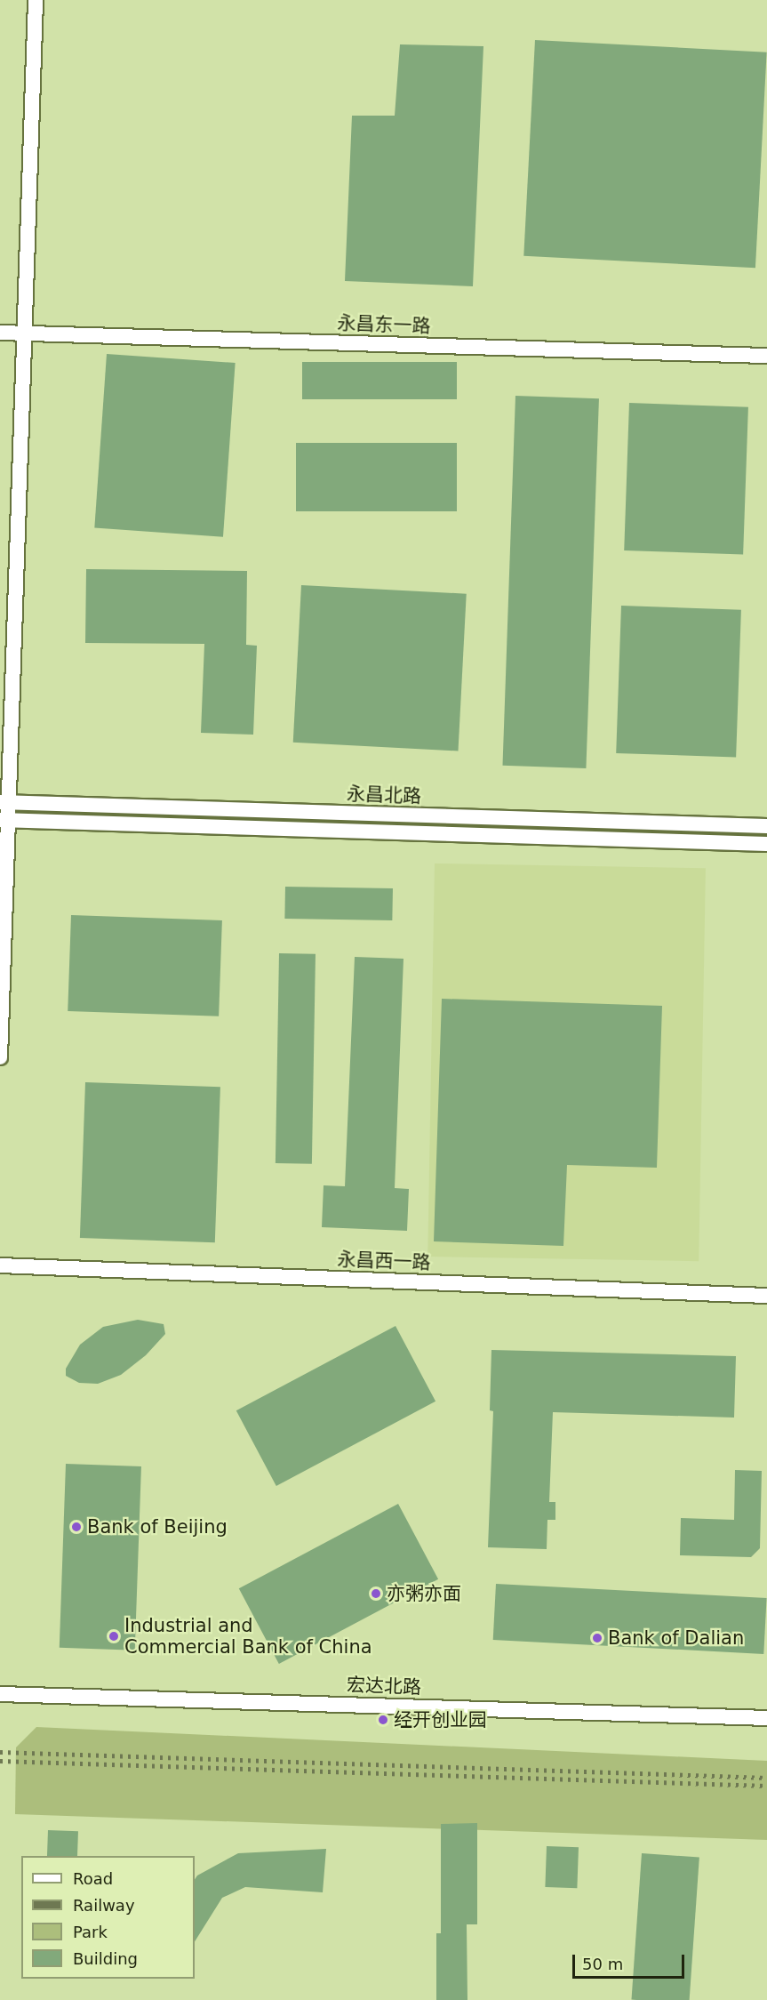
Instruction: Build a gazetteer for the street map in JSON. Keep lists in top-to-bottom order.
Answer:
{
  "streets": {
    "street": [
      "永昌东一路",
      "永昌北路",
      "永昌西一路",
      "宏达北路"
    ]
  },
  "places": [
    "Bank of Beijing",
    "亦粥亦面",
    "Industrial and Commercial Bank of China",
    "Bank of Dalian",
    "经开创业园"
  ],
  "legend": [
    "Road",
    "Railway",
    "Park",
    "Building"
  ],
  "scale_bar": "50 m"
}
